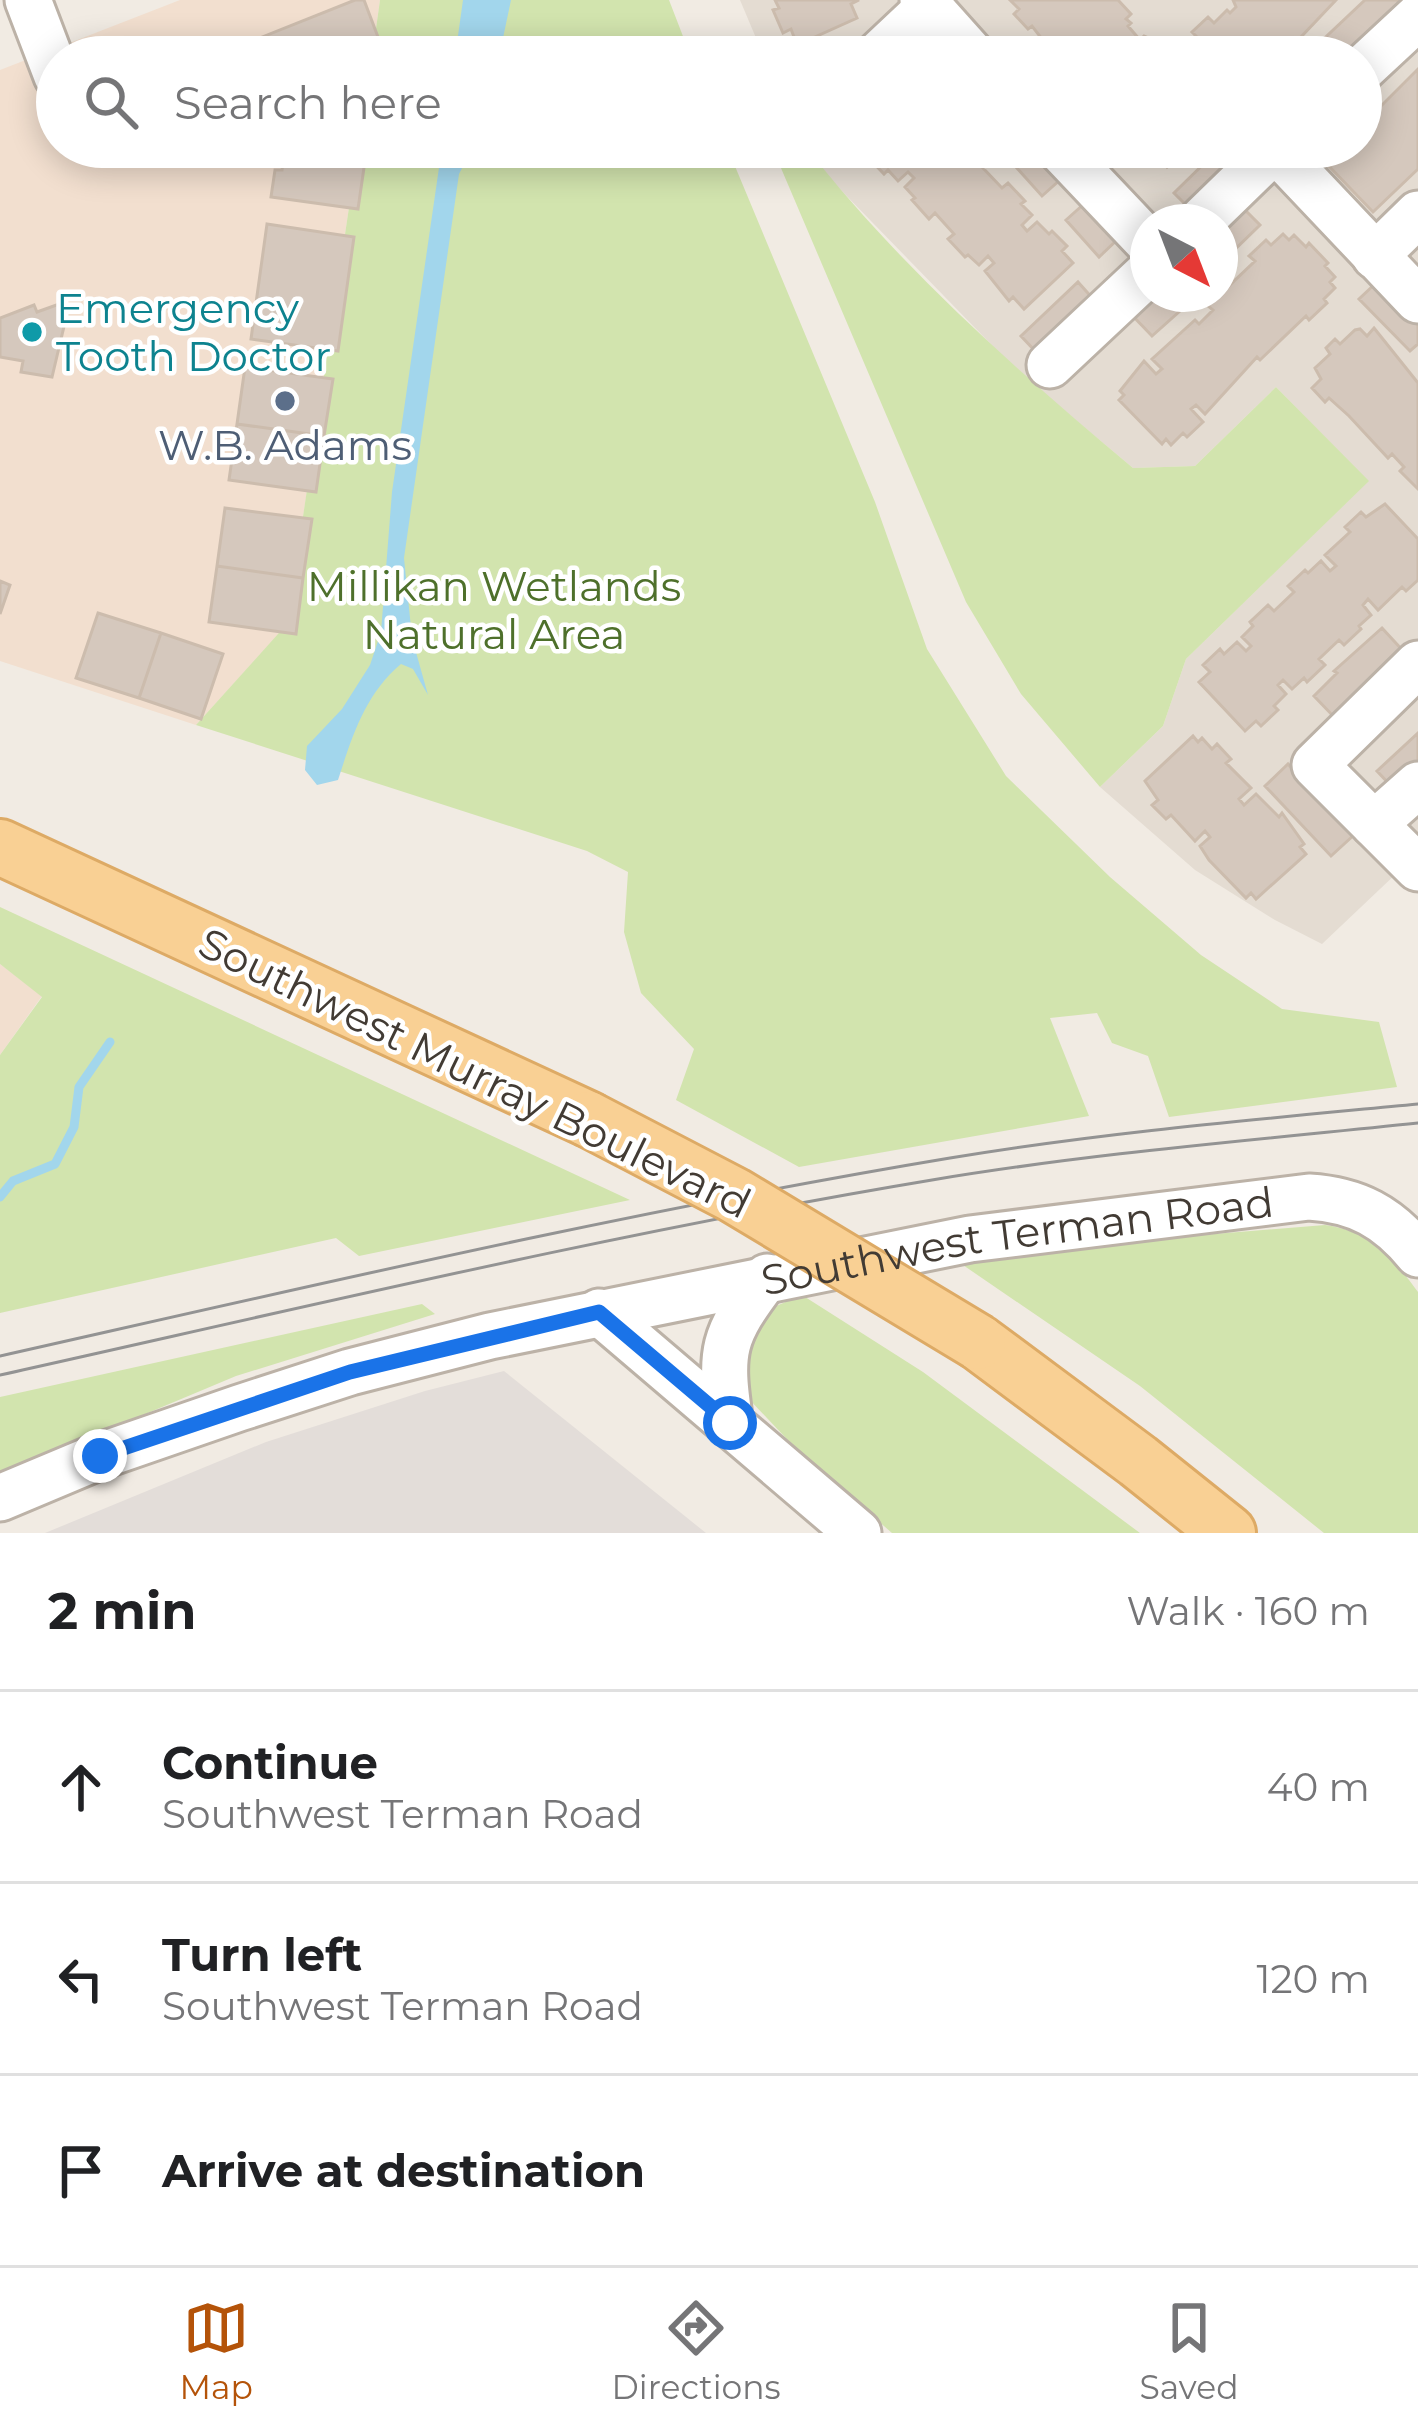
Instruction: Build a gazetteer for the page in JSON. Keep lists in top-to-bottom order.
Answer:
{
  "streets": {
    "main road": ["Southwest Murray Boulevard"],
    "street": ["Southwest Terman Road"]
  },
  "parks": ["Millikan Wetlands Natural Area"],
  "places": ["Emergency Tooth Doctor", "W.B. Adams"],
  "north": "bottom right",
  "page": {
    "search": "Search here",
    "heading": ["2 min", "Walk · 160 m"],
    "list": [
      ["Continue", "Southwest Terman Road", "40 m"],
      ["Turn left", "Southwest Terman Road", "120 m"],
      "Arrive at destination"
    ],
    "nav": ["Map", "Directions", "Saved"]
  }
}
